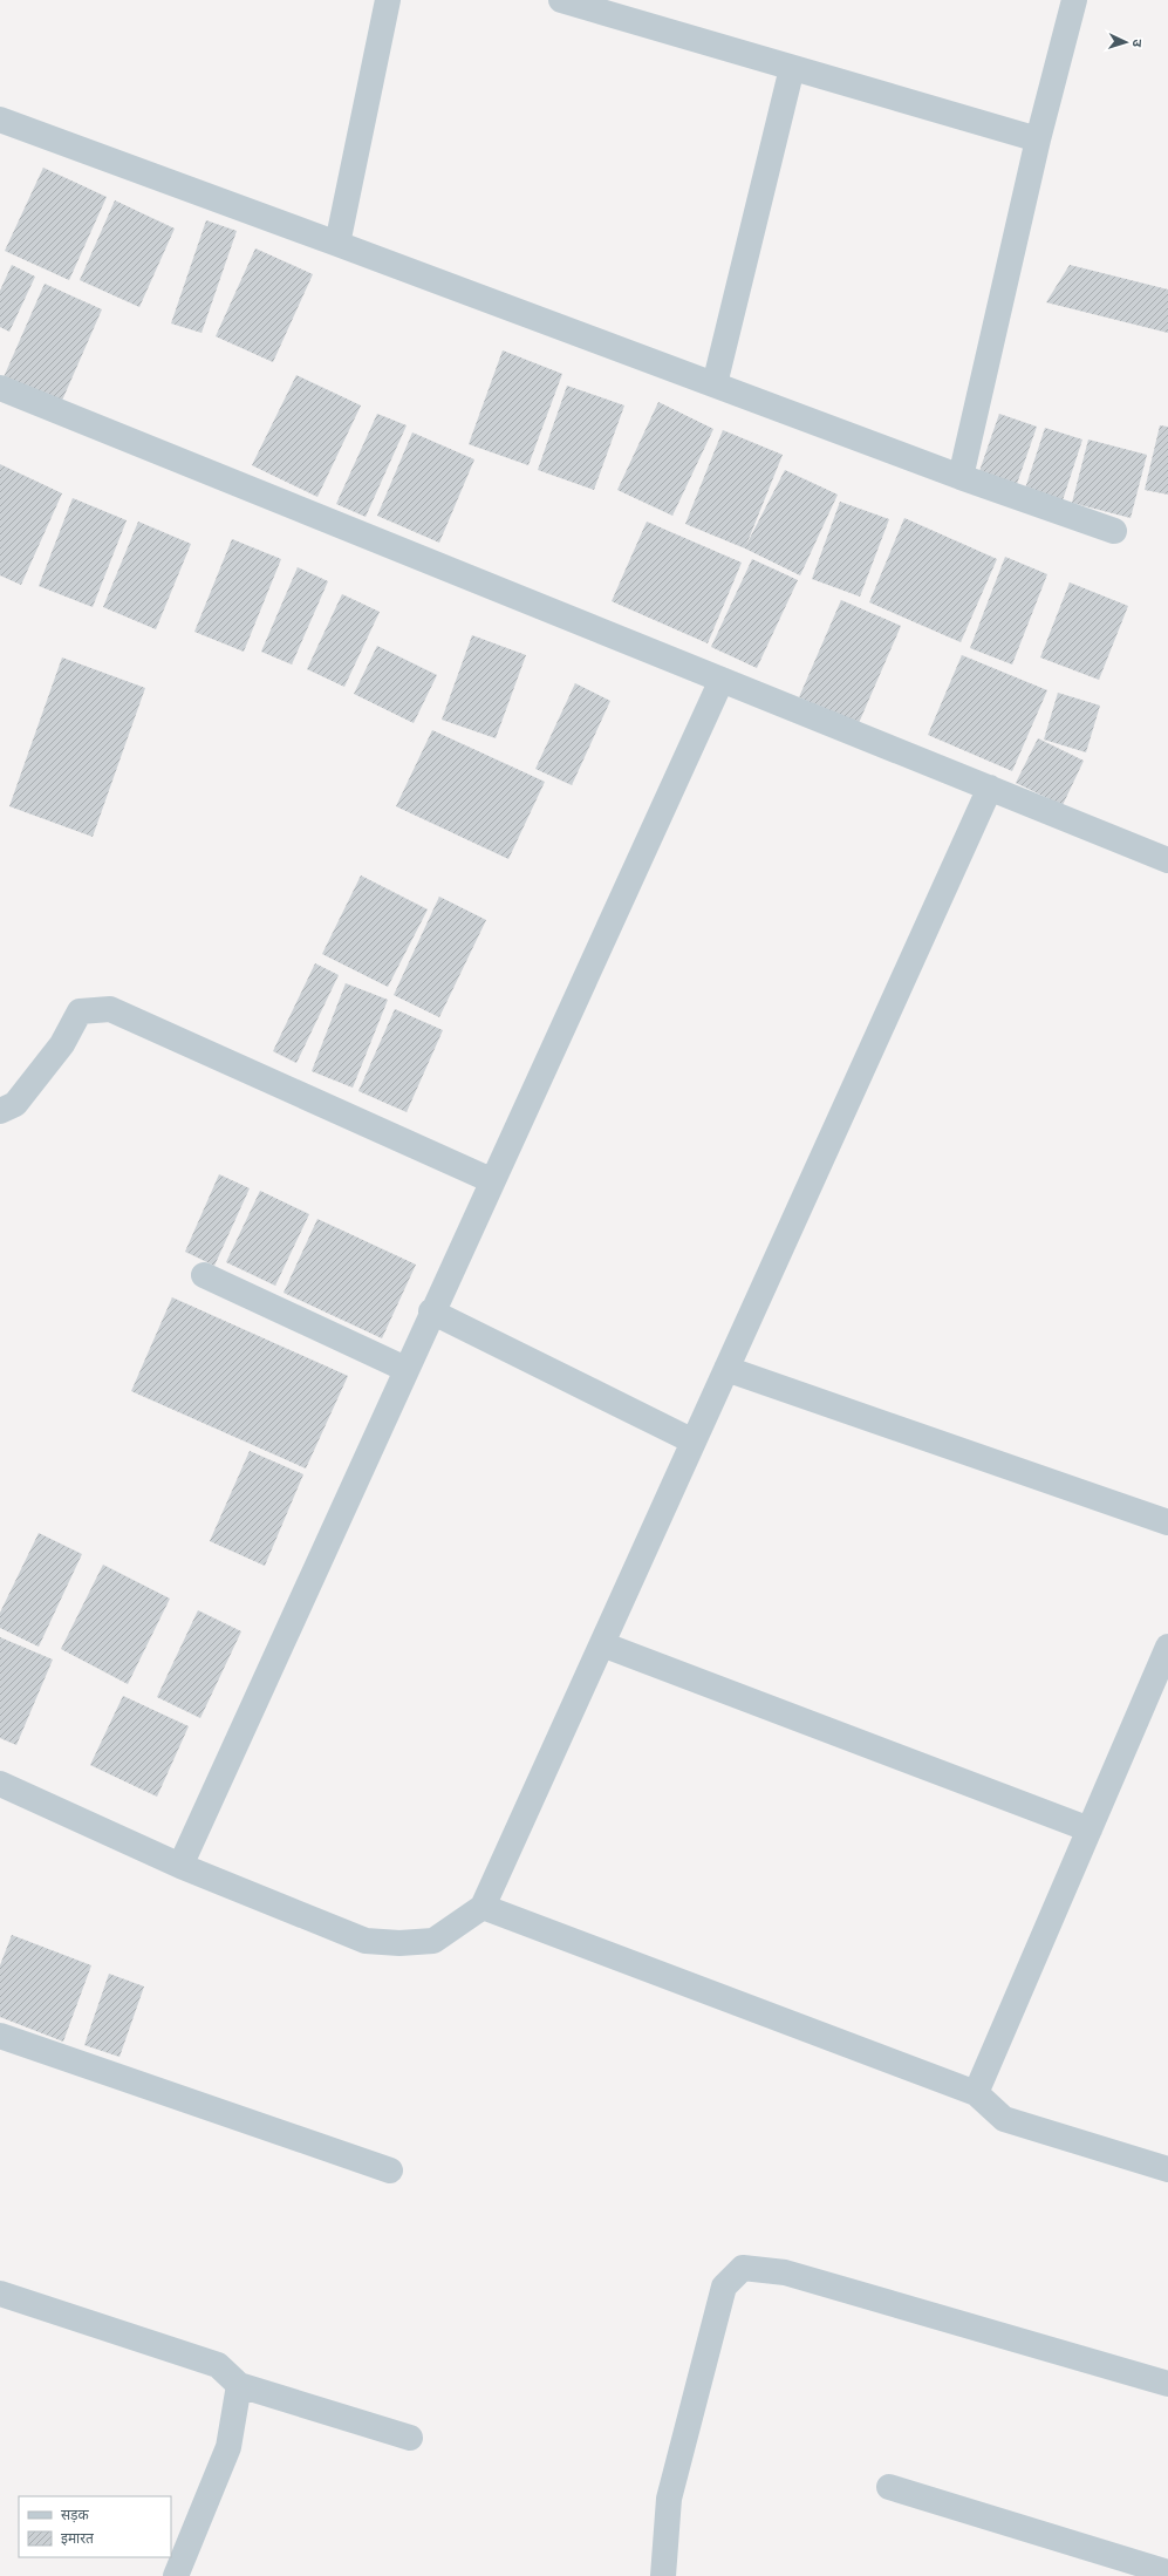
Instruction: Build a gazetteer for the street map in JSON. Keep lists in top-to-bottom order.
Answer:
{
  "legend": ["सड़क", "इमारत"],
  "north": "right"
}
